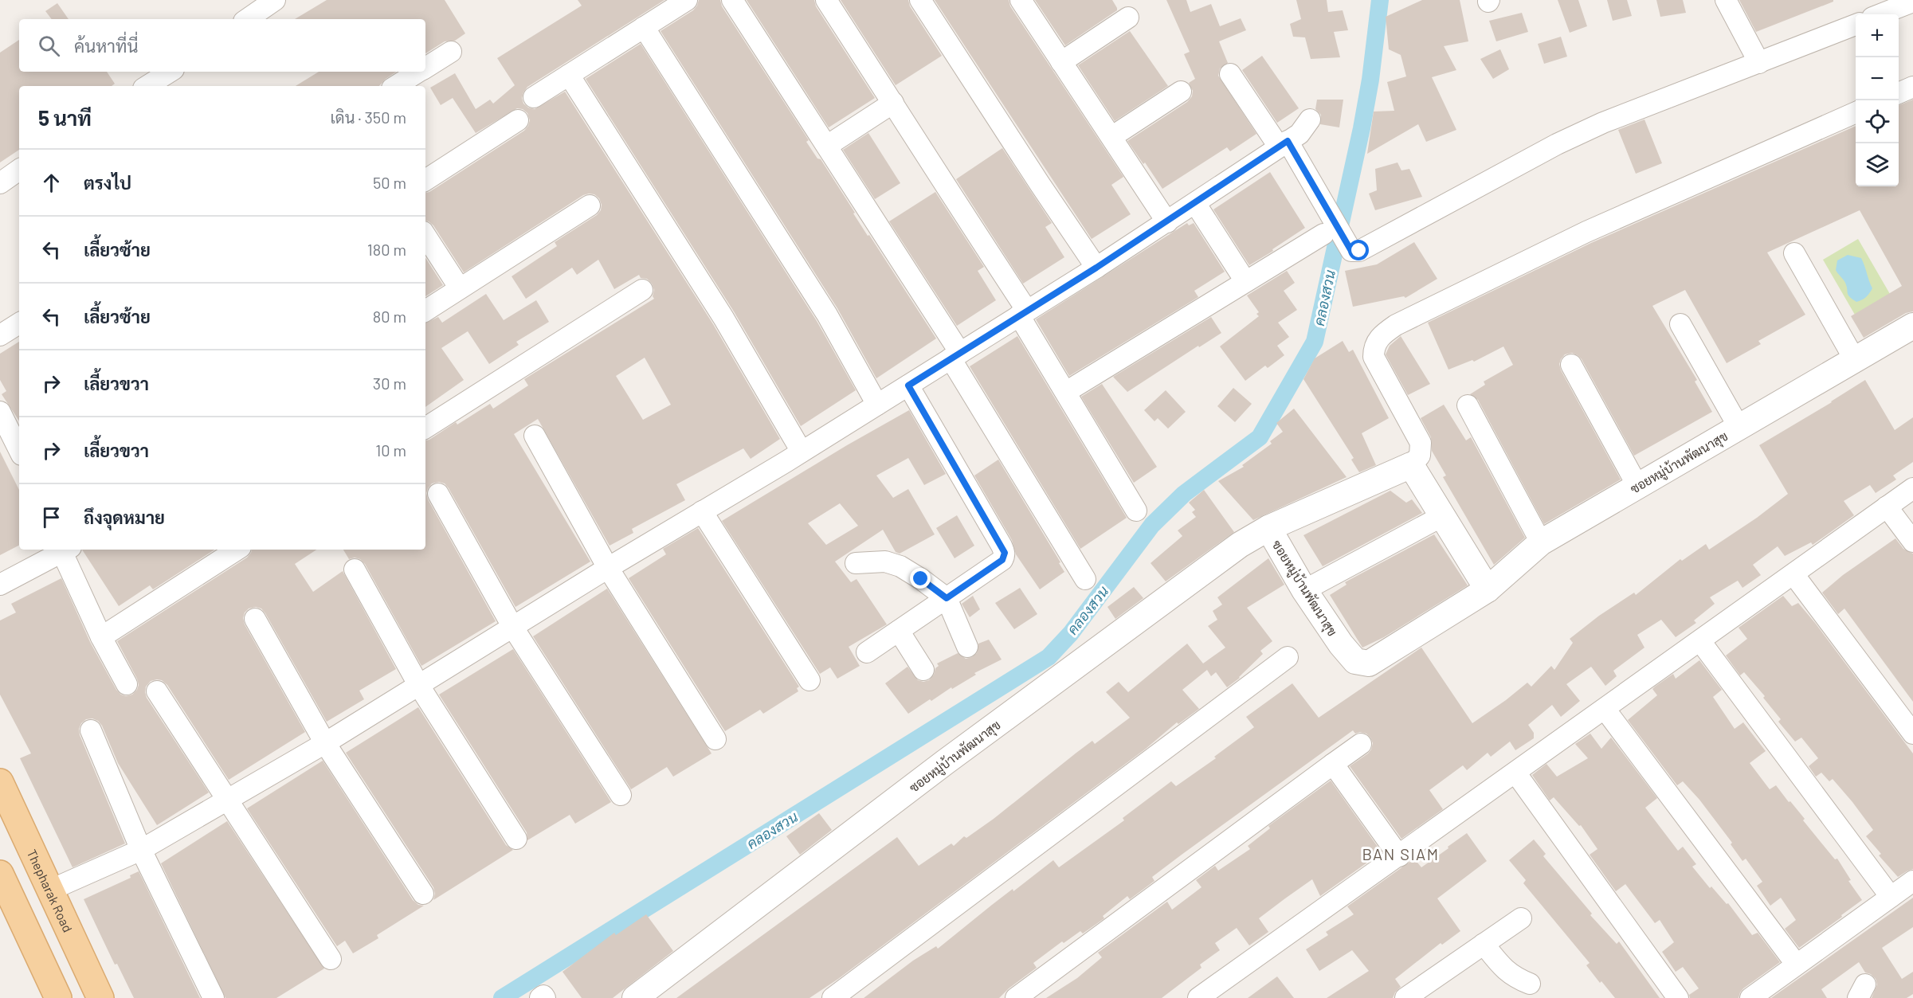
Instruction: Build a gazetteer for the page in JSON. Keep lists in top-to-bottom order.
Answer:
{
  "streets": {
    "main road": ["Thepharak Road"],
    "street": ["ซอยหมู่บ้านพัฒนาสุข"]
  },
  "districts": ["BAN SIAM"],
  "water": ["คลองสวน"],
  "page": {
    "map_buttons": ["+", "−"],
    "search": "ค้นหาที่นี่",
    "heading": ["5 นาที", "เดิน · 350 m"],
    "list": [
      ["ตรงไป", "50 m"],
      ["เลี้ยวซ้าย", "180 m"],
      ["เลี้ยวซ้าย", "80 m"],
      ["เลี้ยวขวา", "30 m"],
      ["เลี้ยวขวา", "10 m"],
      "ถึงจุดหมาย"
    ]
  }
}
